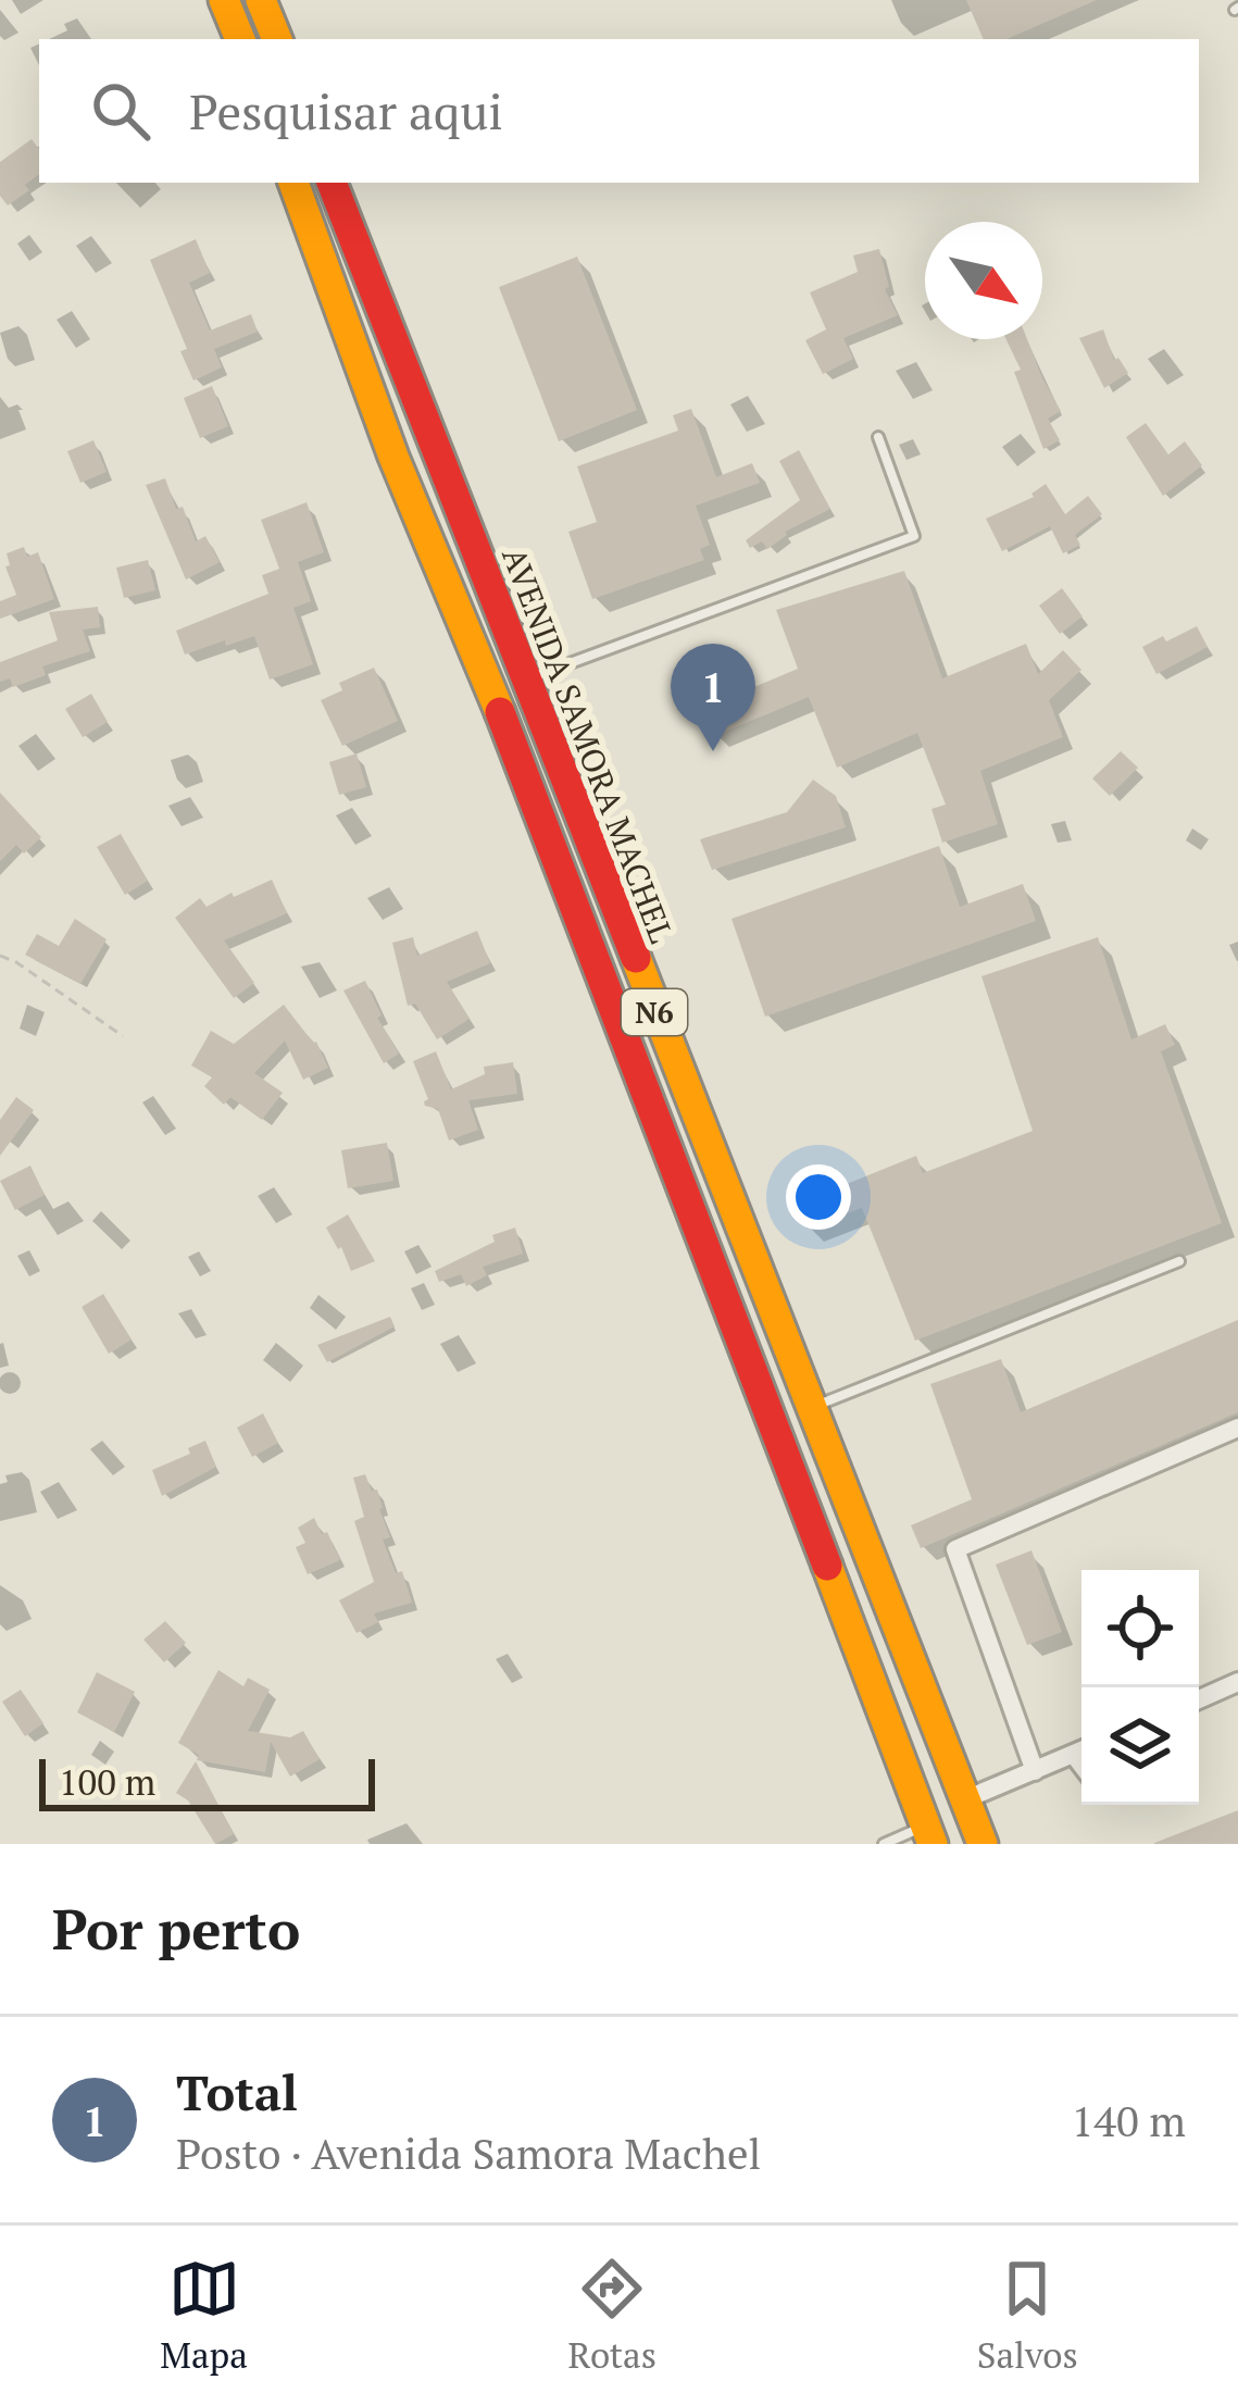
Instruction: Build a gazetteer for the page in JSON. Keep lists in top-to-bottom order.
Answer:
{
  "streets": {
    "highway": ["AVENIDA SAMORA MACHEL", "N6"]
  },
  "scale_bar": "100 m",
  "north": "bottom right",
  "page": {
    "search": "Pesquisar aqui",
    "pins": "1",
    "scale": "100 m",
    "heading": "Por perto",
    "list": [
      {
        "mark": "1",
        "name": "Total",
        "note": "Posto · Avenida Samora Machel",
        "value": "140 m"
      }
    ],
    "nav": ["Mapa", "Rotas", "Salvos"]
  }
}
